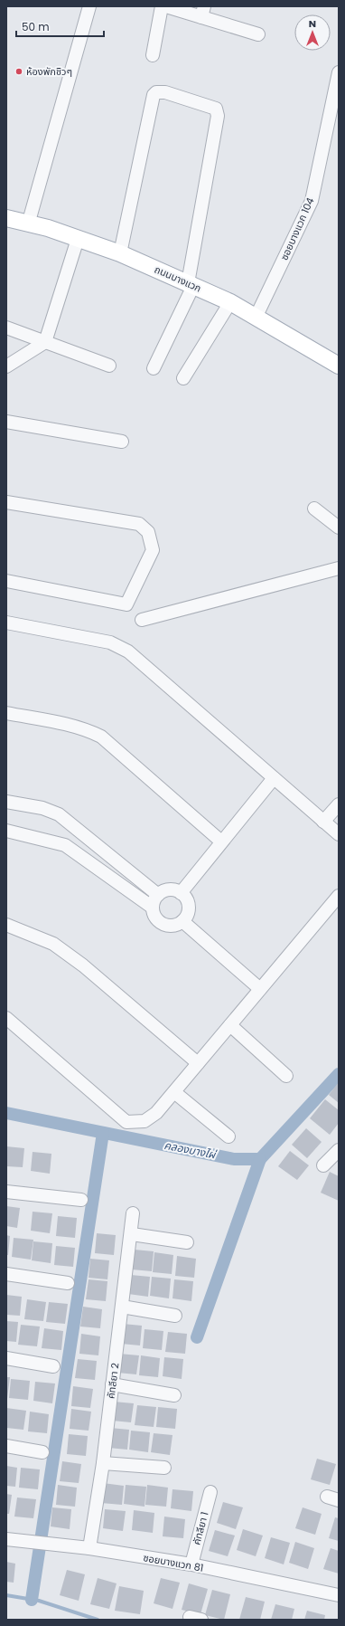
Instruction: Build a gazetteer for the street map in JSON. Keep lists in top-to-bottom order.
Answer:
{
  "streets": {
    "main road": ["ถนนบางแวก"],
    "street": [
      "ซอยบางแวก 104",
      "คัทลียา 2",
      "คัทลียา 1",
      "ซอยบางแวก 81"
    ]
  },
  "crossings": [
    ["ซอยบางแวก 104", "ถนนบางแวก"],
    ["คัทลียา 2", "ซอยบางแวก 81"],
    ["คัทลียา 1", "ซอยบางแวก 81"]
  ],
  "water": ["คลองบางไผ่"],
  "places": ["ห้องพักชิวๆ"],
  "scale_bar": "50 m",
  "north": "top"
}
